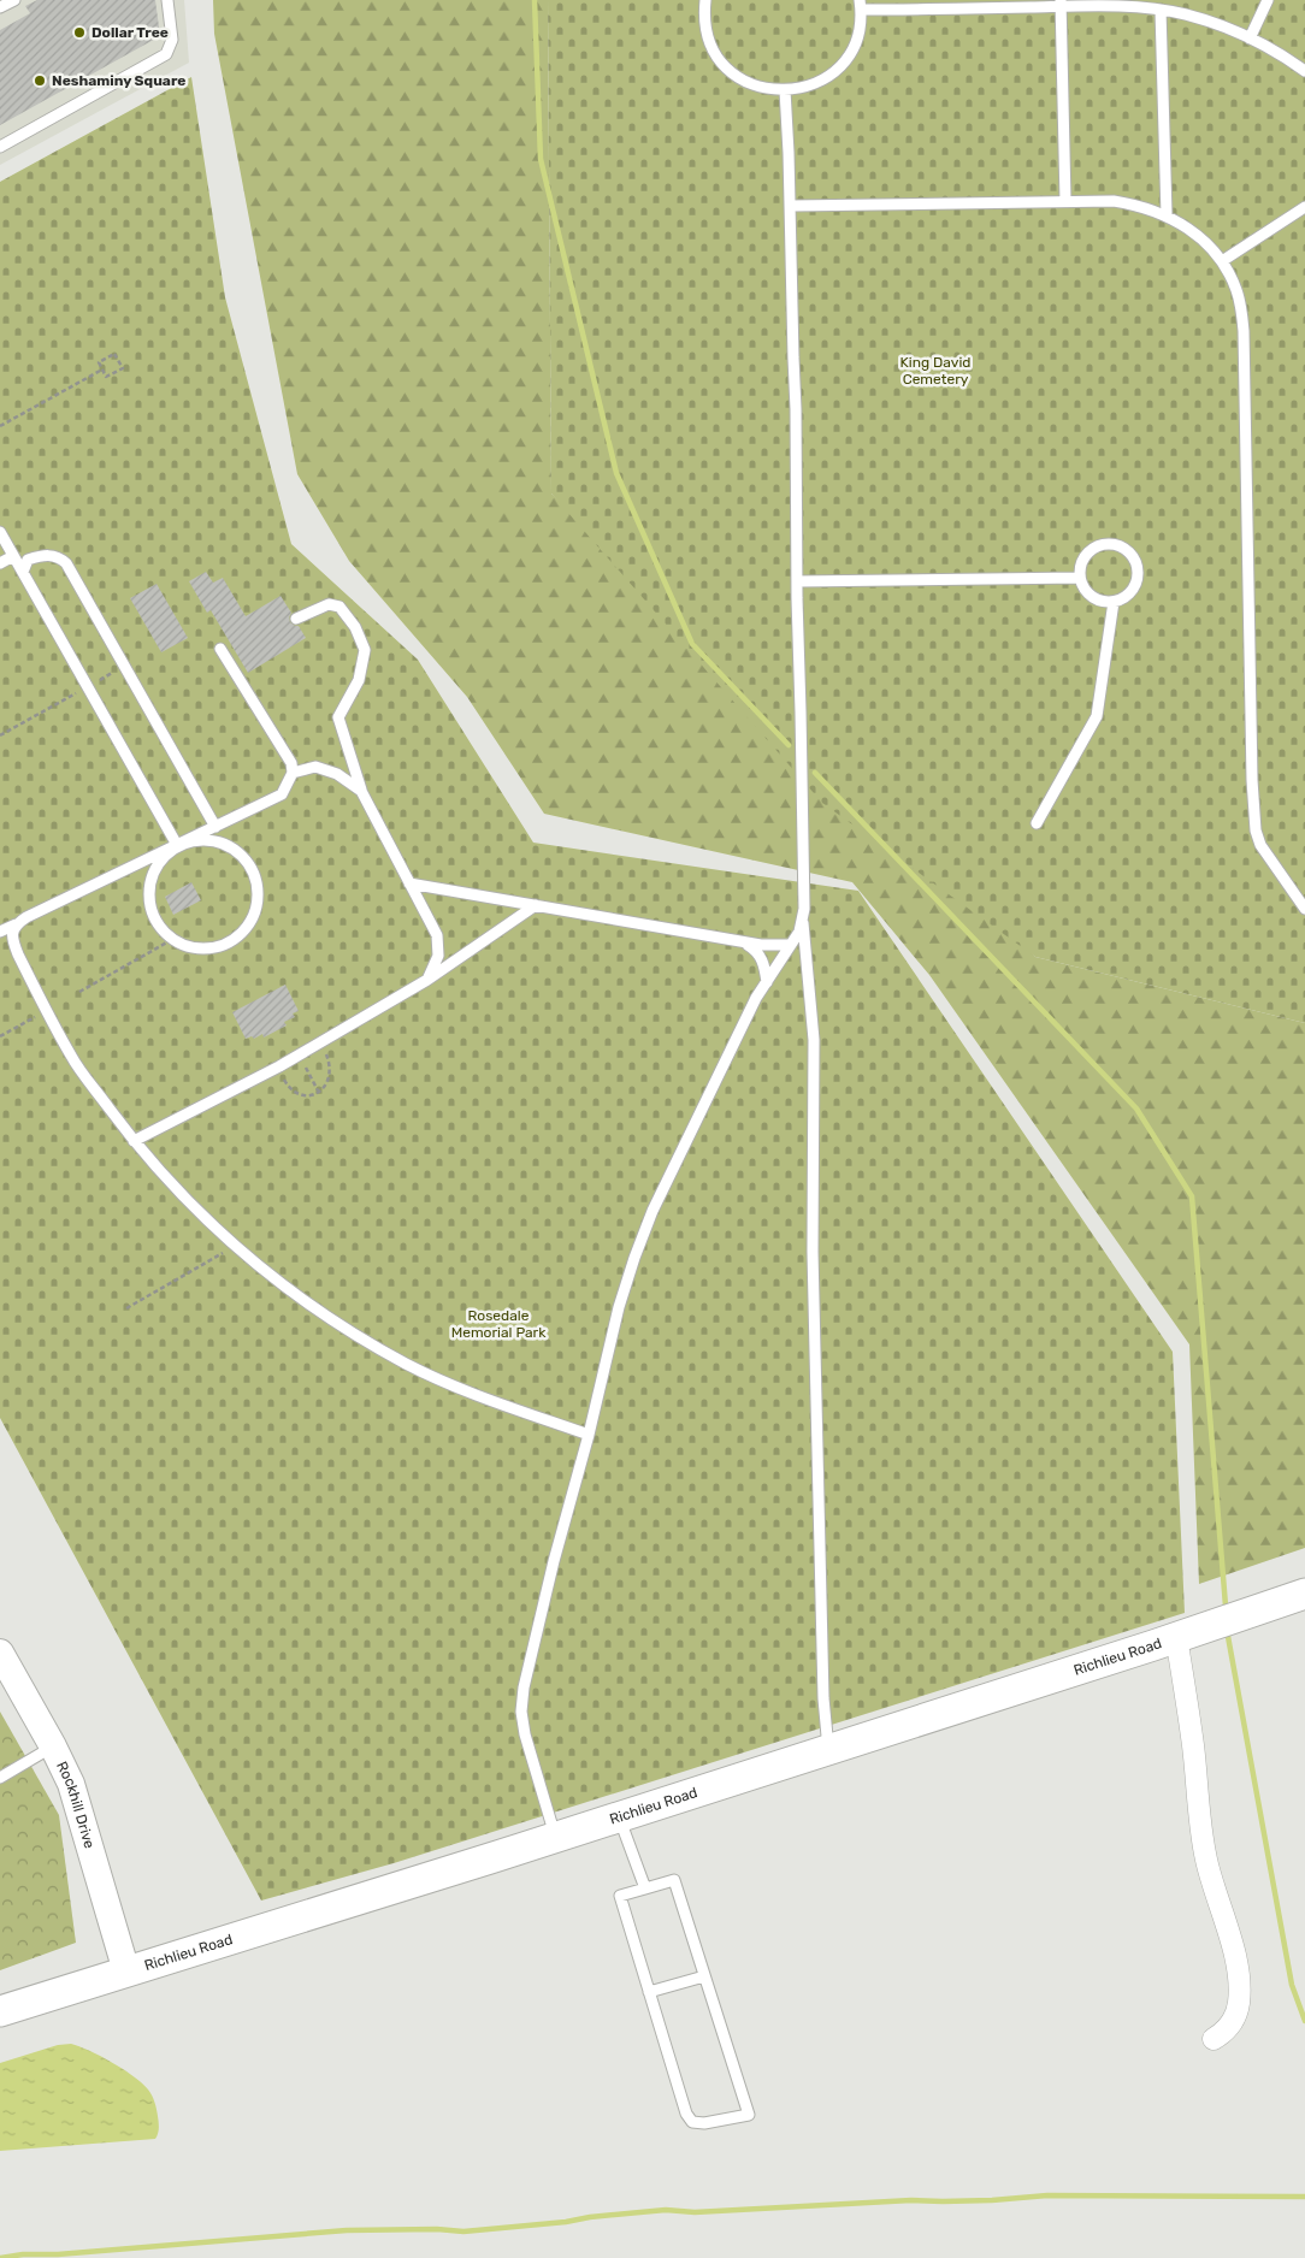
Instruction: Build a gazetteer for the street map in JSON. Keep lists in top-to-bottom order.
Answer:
{
  "streets": {
    "main road": ["Richlieu Road"],
    "street": ["Rockhill Drive"]
  },
  "crossings": [
    ["Richlieu Road", "Rockhill Drive"]
  ],
  "parks": ["King David Cemetery", "Rosedale Memorial Park"],
  "places": ["Dollar Tree", "Neshaminy Square"]
}
